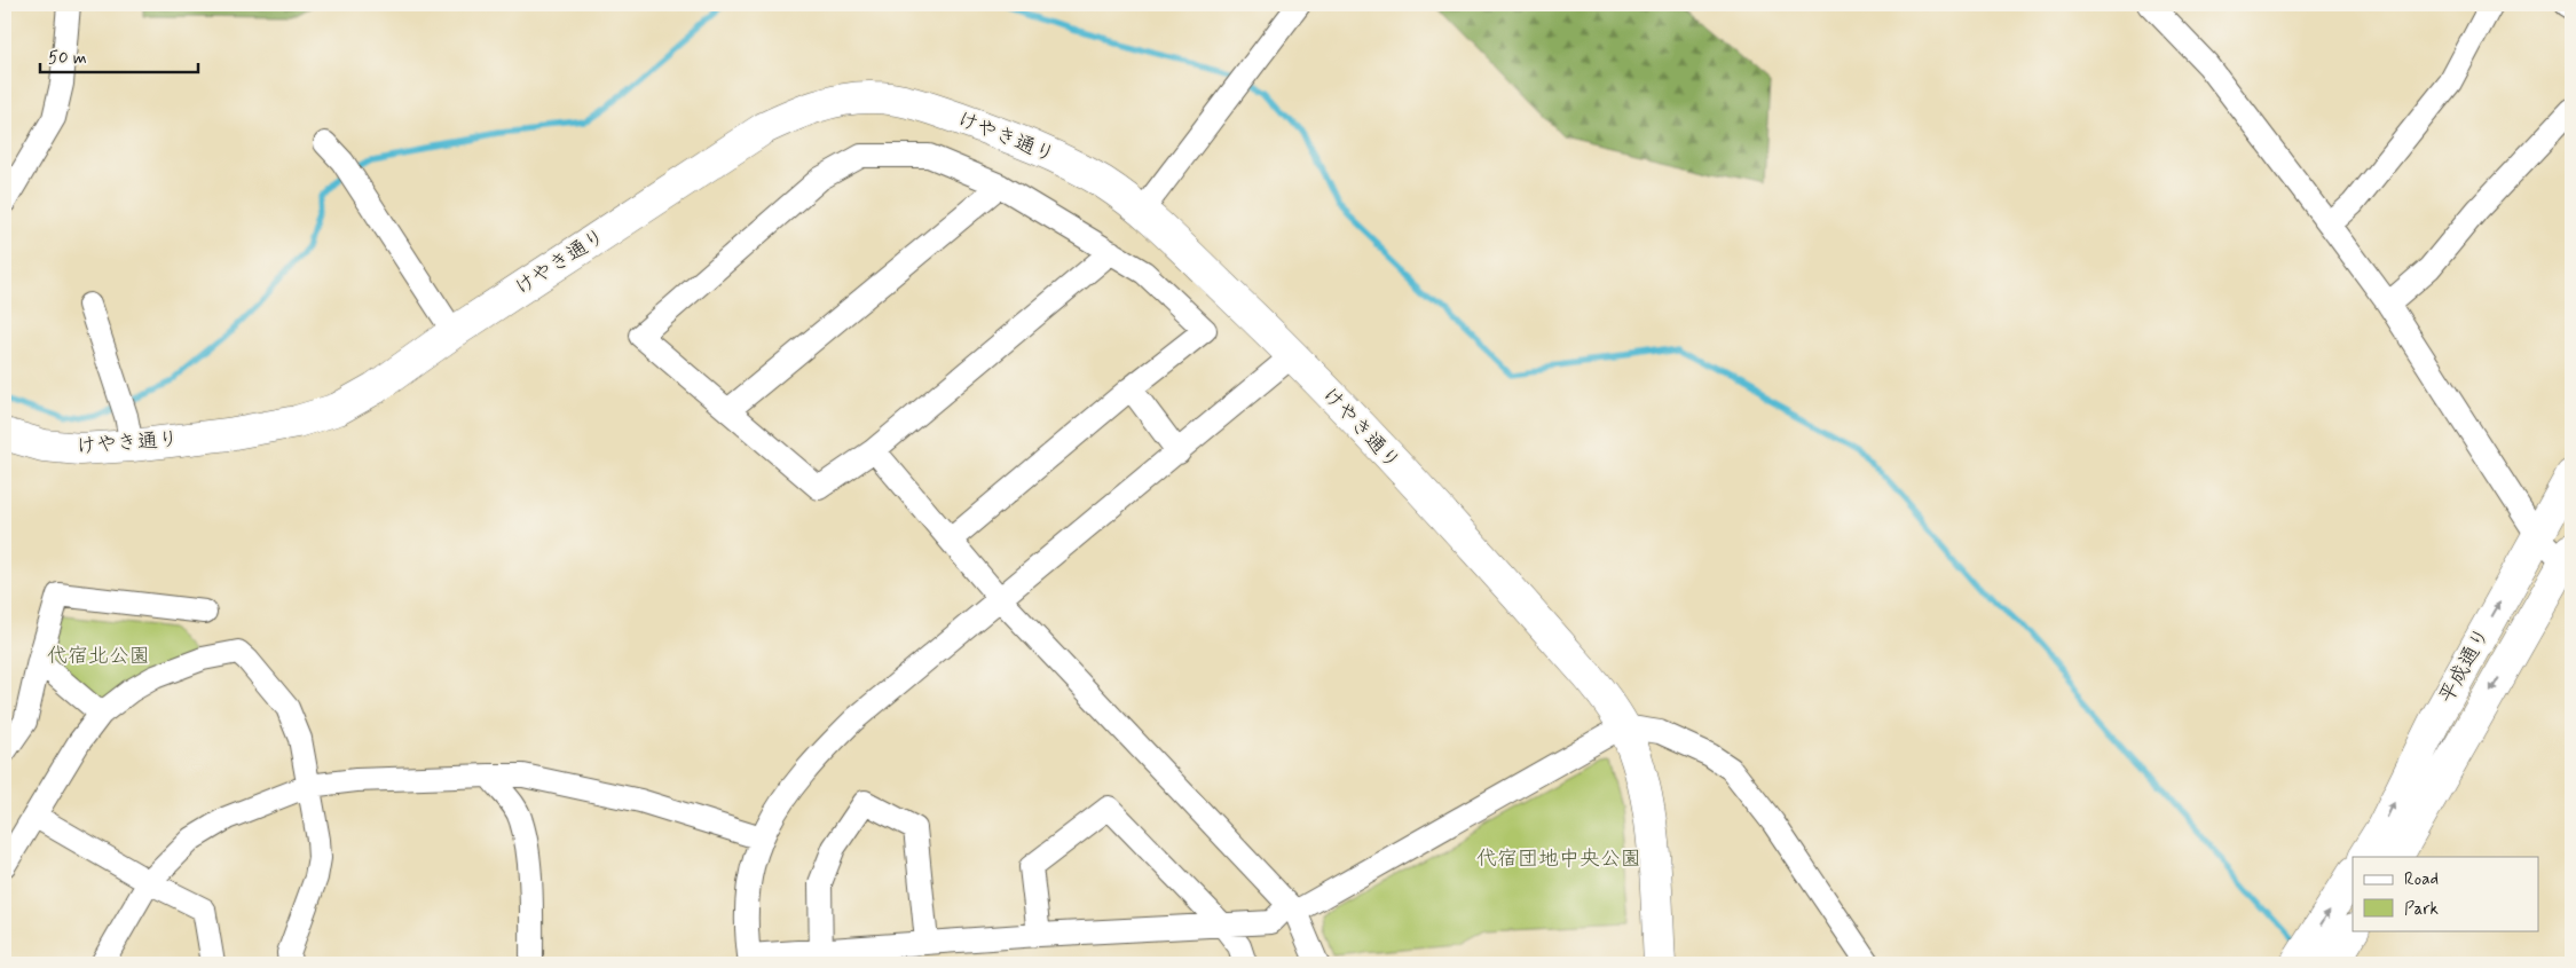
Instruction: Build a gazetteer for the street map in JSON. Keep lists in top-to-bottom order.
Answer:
{
  "streets": {
    "street": ["けやき通り", "平成通り"]
  },
  "parks": ["代宿北公園", "代宿団地中央公園"],
  "legend": ["Road", "Park"],
  "scale_bar": "50 m"
}
